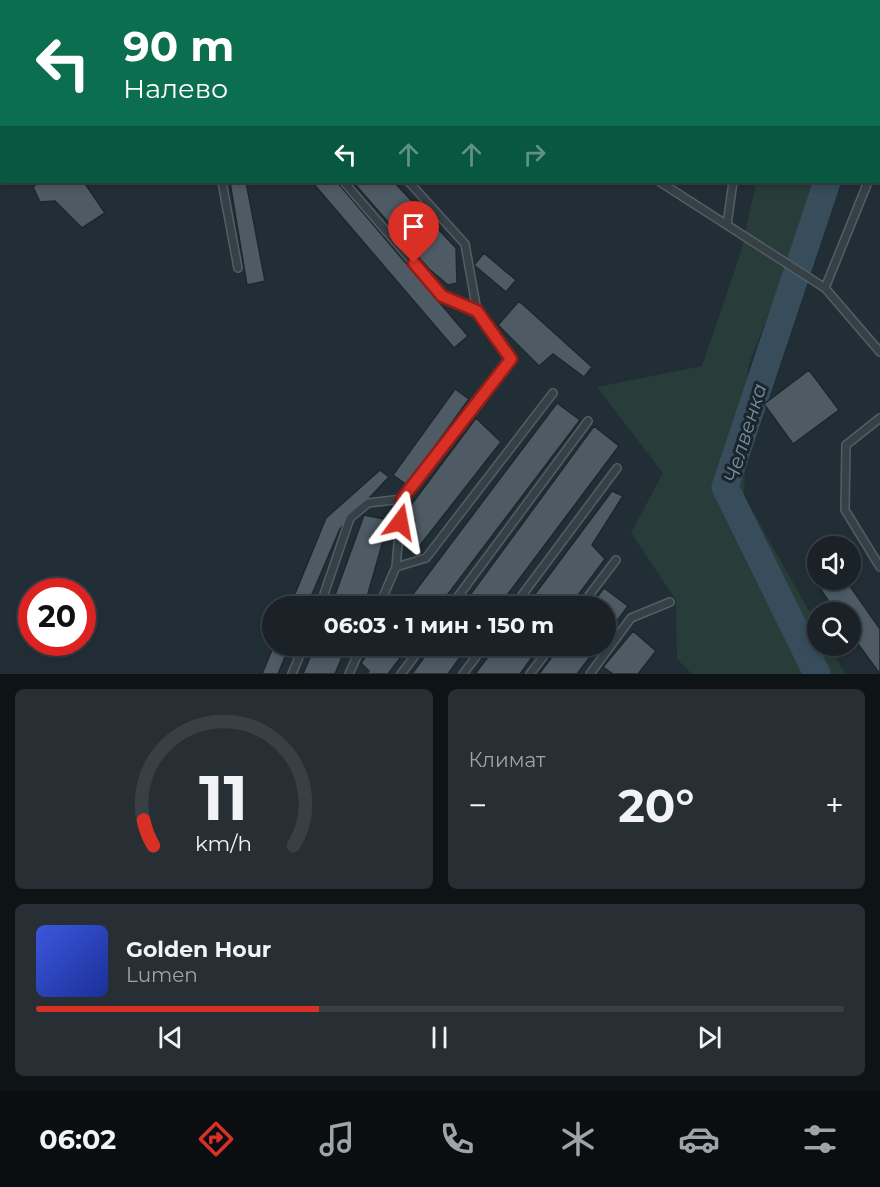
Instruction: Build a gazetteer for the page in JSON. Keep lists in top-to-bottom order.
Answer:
{
  "water": ["Челвенка"],
  "page": {
    "turn": ["90 m", "Налево"],
    "limit": "20",
    "trip": "06:03 · 1 мин · 150 m",
    "tile": "Климат",
    "heat": ["−", "20°", "+"],
    "song": ["Golden Hour", "Lumen"],
    "tabs": "06:02",
    "gauge": ["11", "km/h"]
  }
}
